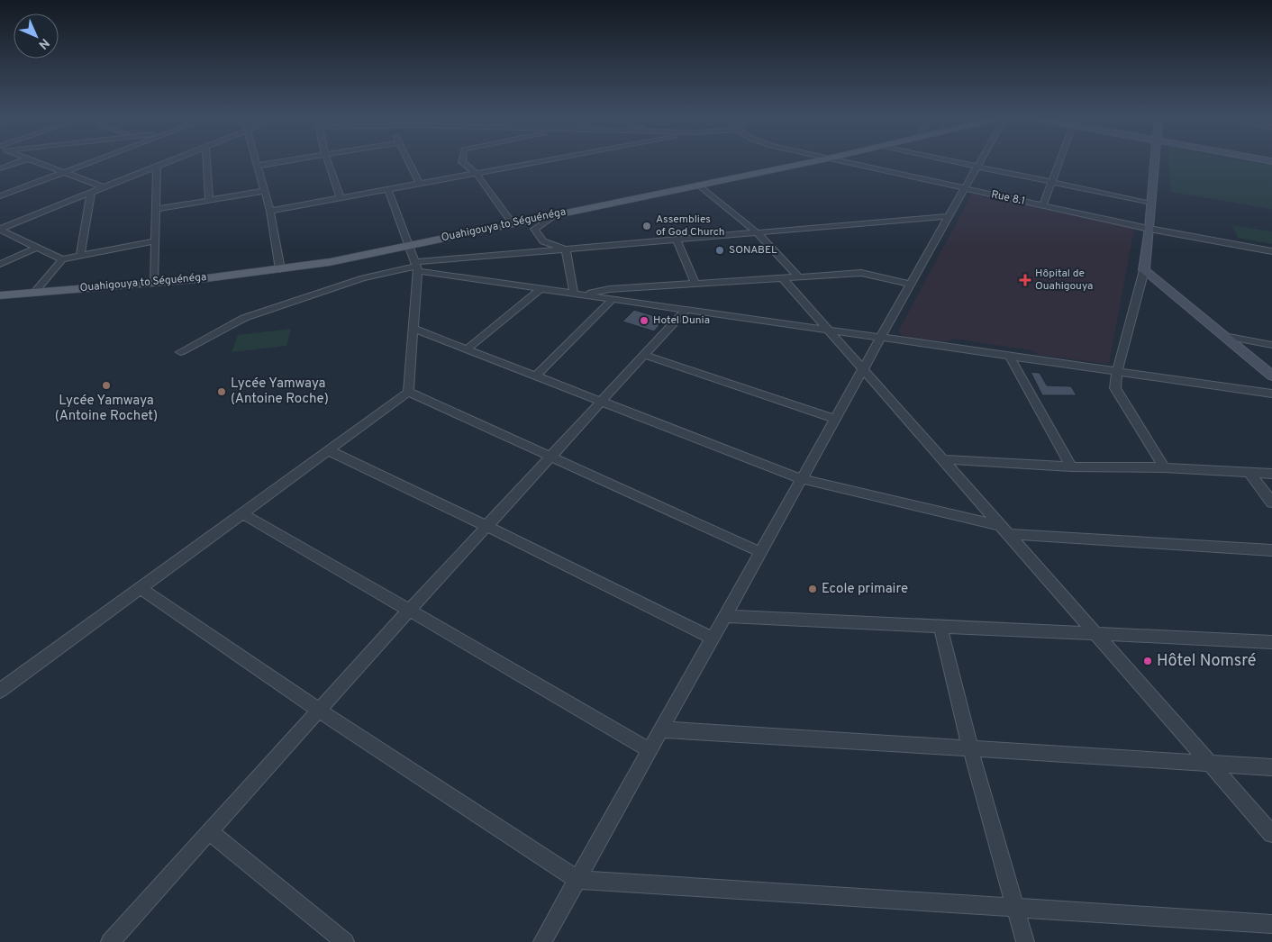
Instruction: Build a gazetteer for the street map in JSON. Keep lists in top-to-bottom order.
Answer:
{
  "streets": {
    "main road": ["Ouahigouya to Séguénéga"],
    "street": ["Rue 8.1"]
  },
  "places": {
    "other": [
      "Assemblies of God Church",
      "SONABEL",
      "Hotel Dunia",
      "Lycée Yamwaya (Antoine Rochet)",
      "Lycée Yamwaya (Antoine Roche)",
      "Ecole primaire",
      "Hôtel Nomsré"
    ],
    "health": ["Hôpital de Ouahigouya"]
  },
  "north": "bottom right"
}
